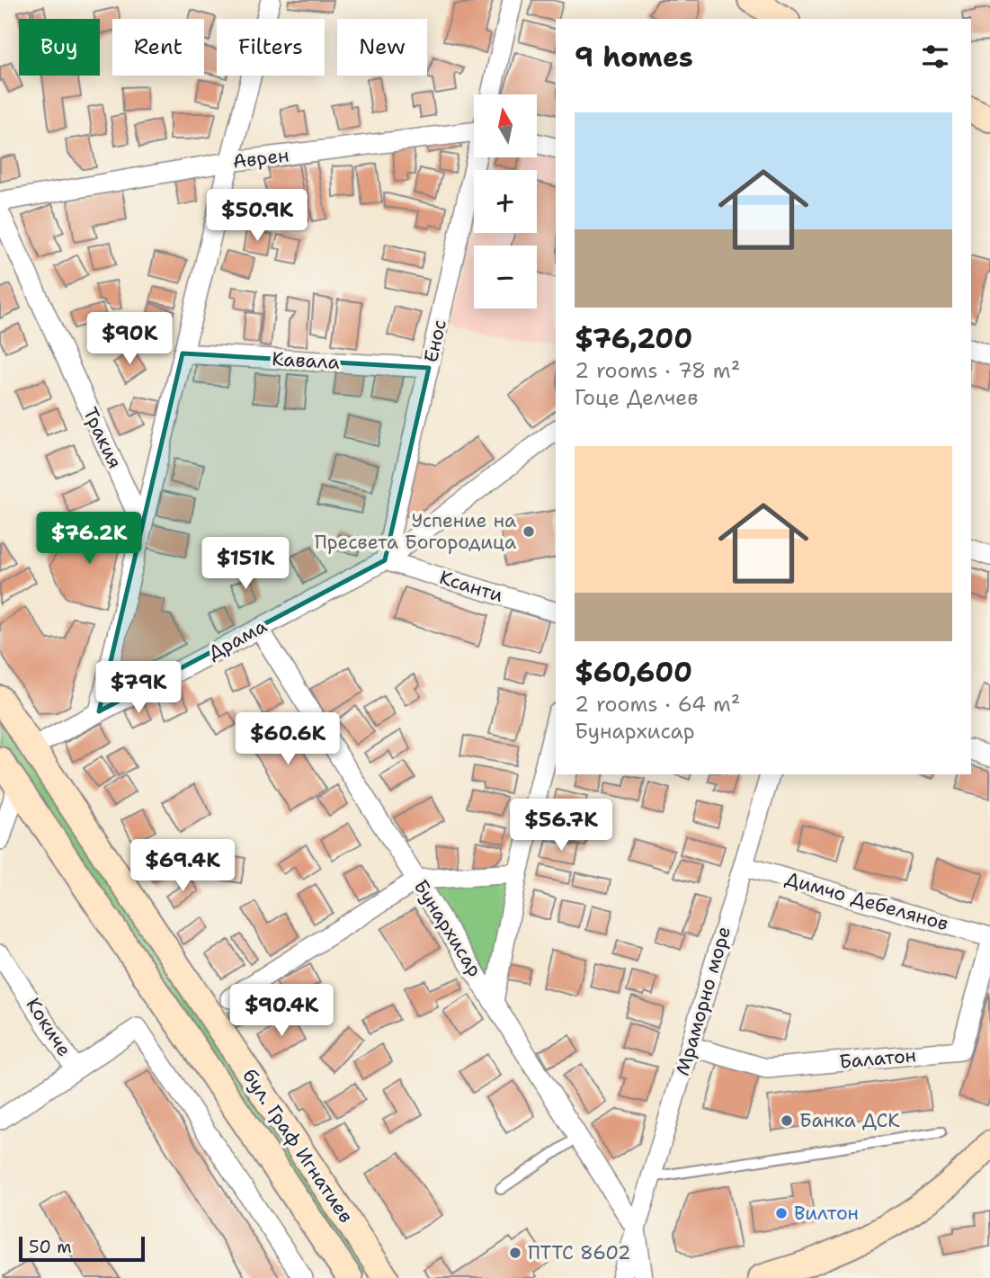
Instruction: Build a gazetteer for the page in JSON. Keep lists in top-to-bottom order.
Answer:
{
  "streets": {
    "main road": ["бул. Граф Игнатиев"],
    "street": [
      "Аврен",
      "Енос",
      "Кавала",
      "Тракия",
      "Ксанти",
      "Драма",
      "Димчо Дебелянов",
      "Бунархисар",
      "Мраморно море",
      "Кокиче",
      "Балатон"
    ]
  },
  "crossings": [
    ["Енос", "Кавала"],
    ["Енос", "Ксанти"],
    ["Енос", "Драма"],
    ["Ксанти", "Драма"],
    ["Драма", "Бунархисар"],
    ["Драма", "бул. Граф Игнатиев"],
    ["Димчо Дебелянов", "Мраморно море"],
    ["Бунархисар", "Мраморно море"],
    ["Мраморно море", "Балатон"]
  ],
  "places": [
    "Успение на Пресвета Богородица",
    "Банка ДСК",
    "Вилтон",
    "ПТТС 8602"
  ],
  "scale_bar": "50 m",
  "north": "top",
  "page": {
    "chip": [
      "Buy",
      "Rent",
      "Filters",
      "New"
    ],
    "heading": "9 homes",
    "map_buttons": ["+", "−"],
    "list": [
      {
        "name": "$76,200",
        "note": "2 rooms · 78 m² · Гоце Делчев"
      },
      {
        "name": "$60,600",
        "note": "2 rooms · 64 m² · Бунархисар"
      }
    ],
    "price": [
      "$50.9K",
      "$90K",
      "$76.2K",
      "$151K",
      "$79K",
      "$60.6K",
      "$56.7K",
      "$69.4K",
      "$90.4K"
    ],
    "scale": "50 m"
  }
}
